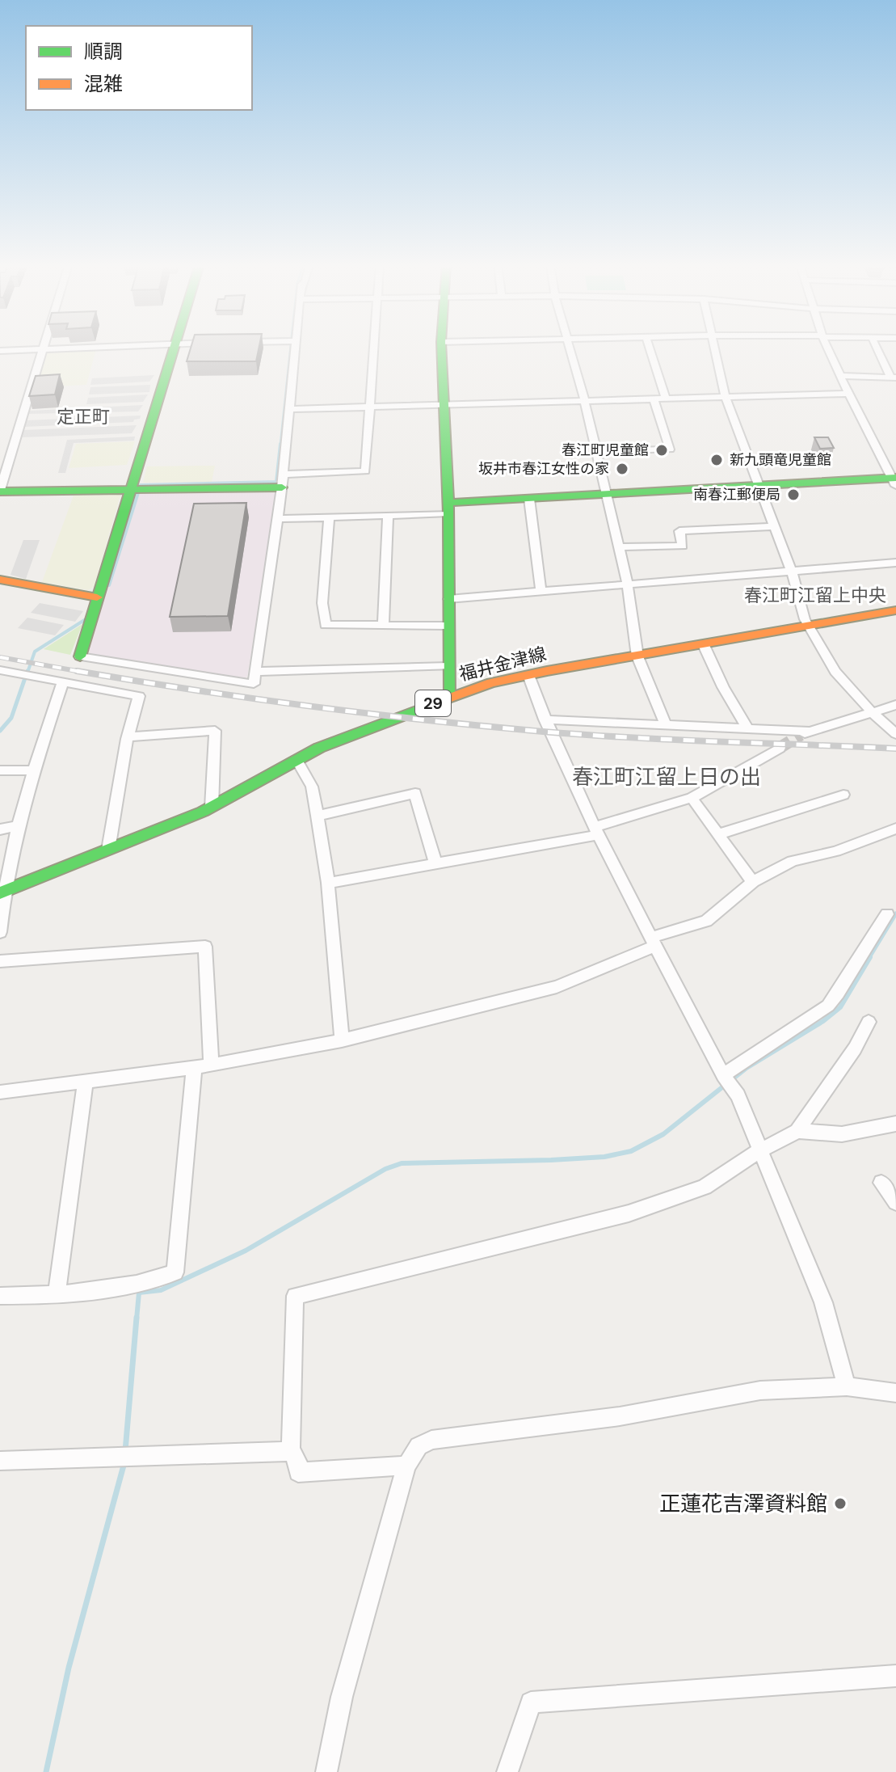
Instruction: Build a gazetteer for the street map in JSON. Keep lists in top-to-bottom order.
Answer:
{
  "streets": {
    "street": ["福井金津線", "29"]
  },
  "districts": ["定正町", "春江町江留上中央", "春江町江留上日の出"],
  "places": [
    "春江町児童館",
    "新九頭竜児童館",
    "坂井市春江女性の家",
    "南春江郵便局",
    "正蓮花吉澤資料館"
  ],
  "legend": ["順調", "混雑"]
}
